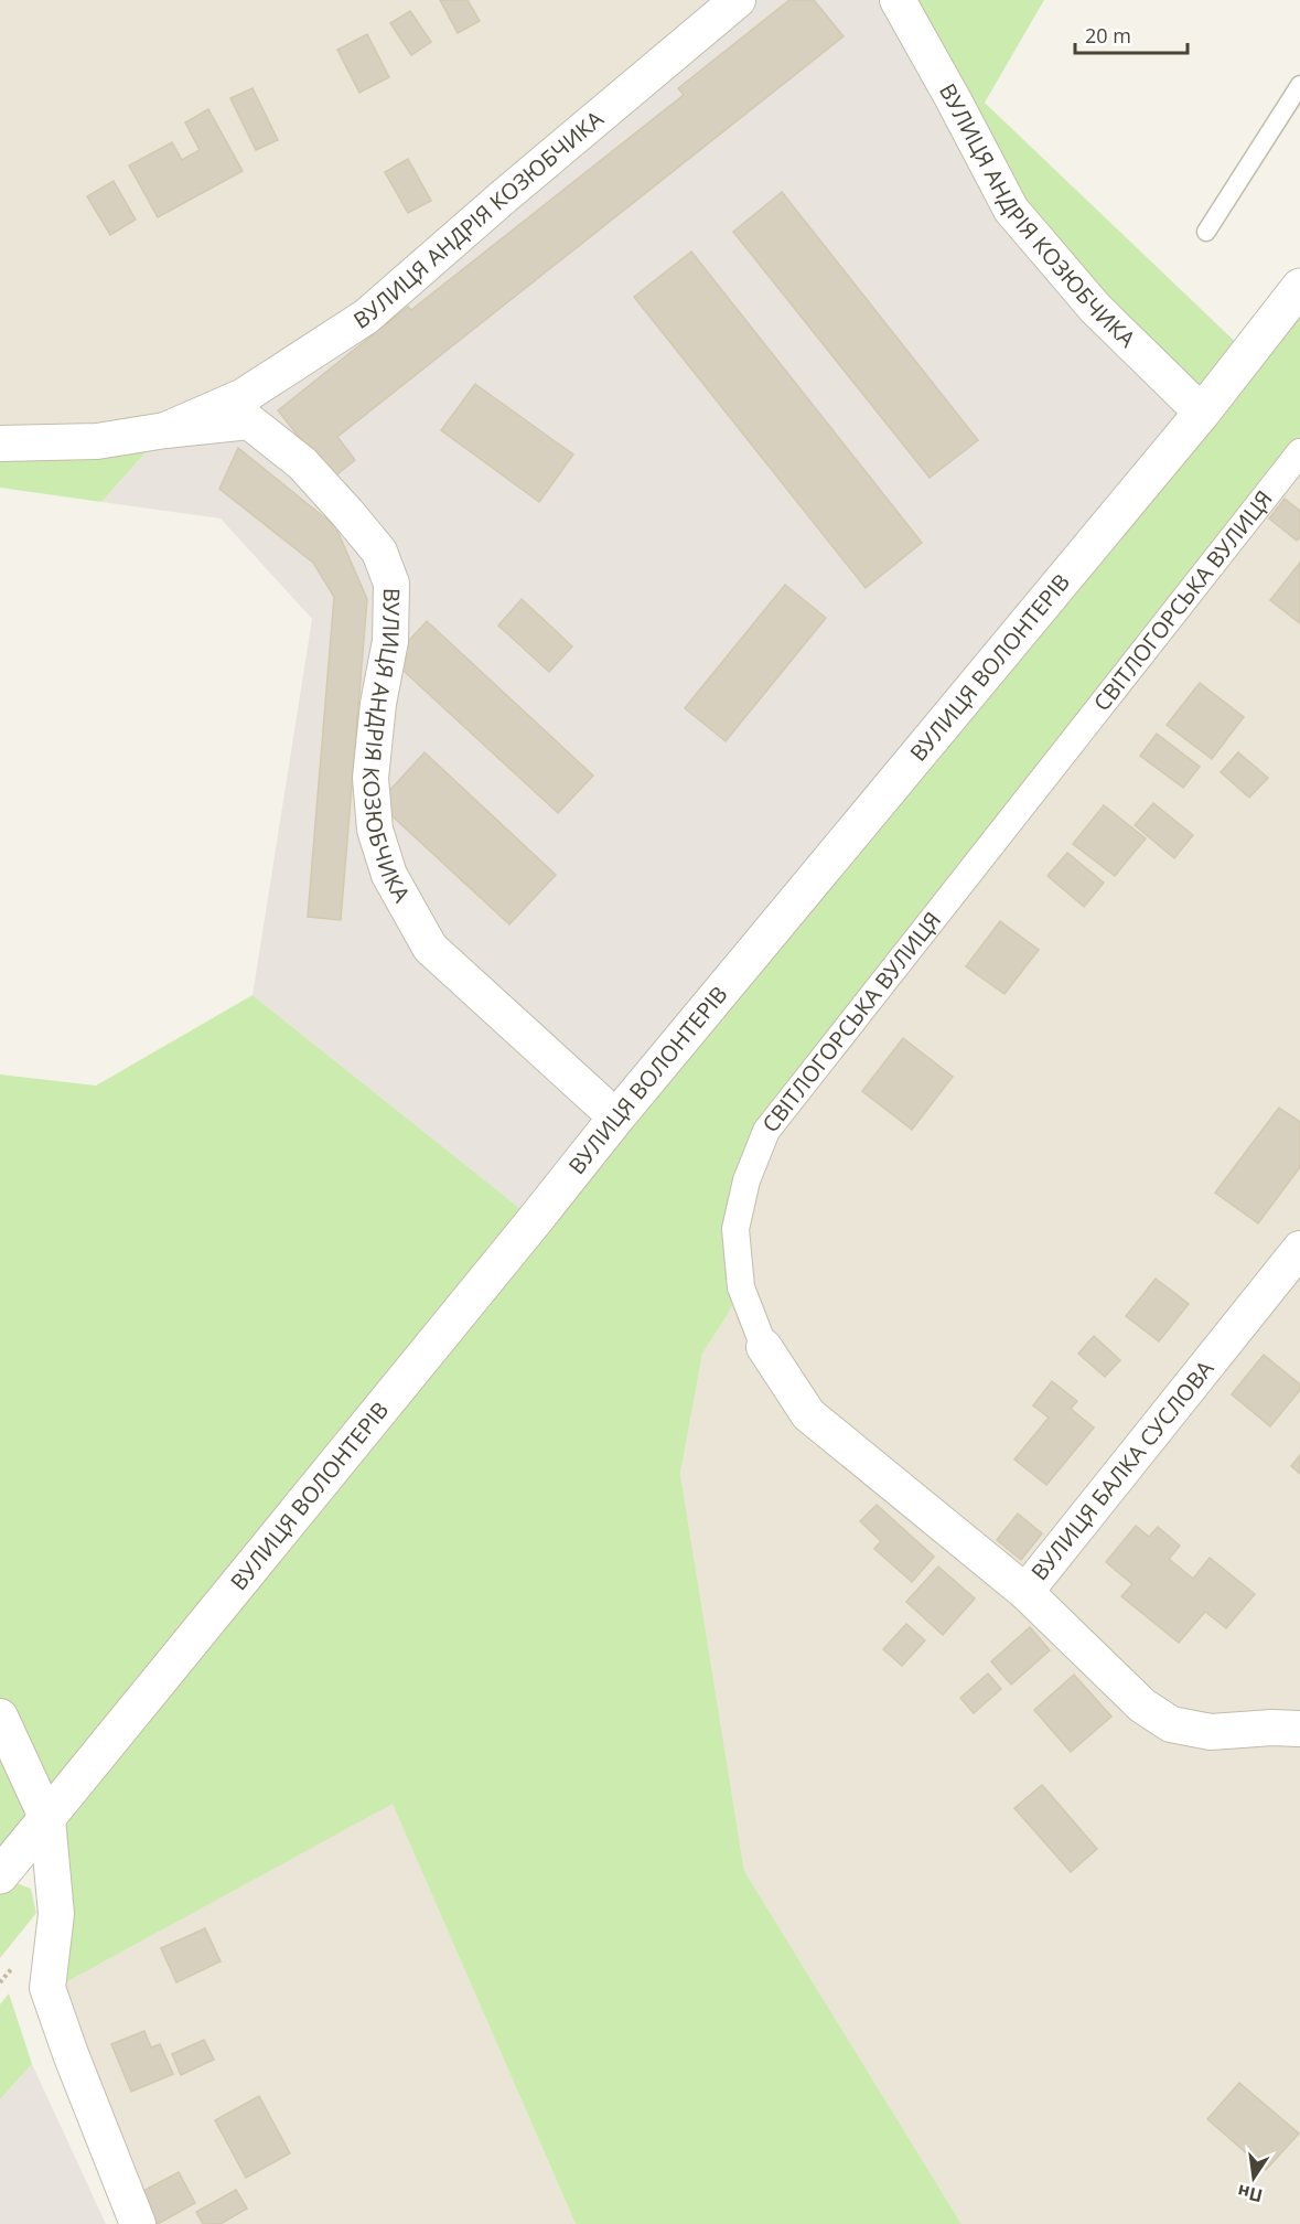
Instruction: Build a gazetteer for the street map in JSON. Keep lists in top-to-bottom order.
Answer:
{
  "streets": {
    "street": [
      "ВУЛИЦЯ АНДРІЯ КОЗЮБЧИКА",
      "СВІТЛОГОРСЬКА ВУЛИЦЯ",
      "ВУЛИЦЯ ВОЛОНТЕРІВ",
      "ВУЛИЦЯ БАЛКА СУСЛОВА"
    ]
  },
  "crossings": [
    ["ВУЛИЦЯ АНДРІЯ КОЗЮБЧИКА", "ВУЛИЦЯ ВОЛОНТЕРІВ"],
    ["СВІТЛОГОРСЬКА ВУЛИЦЯ", "ВУЛИЦЯ БАЛКА СУСЛОВА"]
  ],
  "scale_bar": "20 m",
  "north": "bottom"
}
